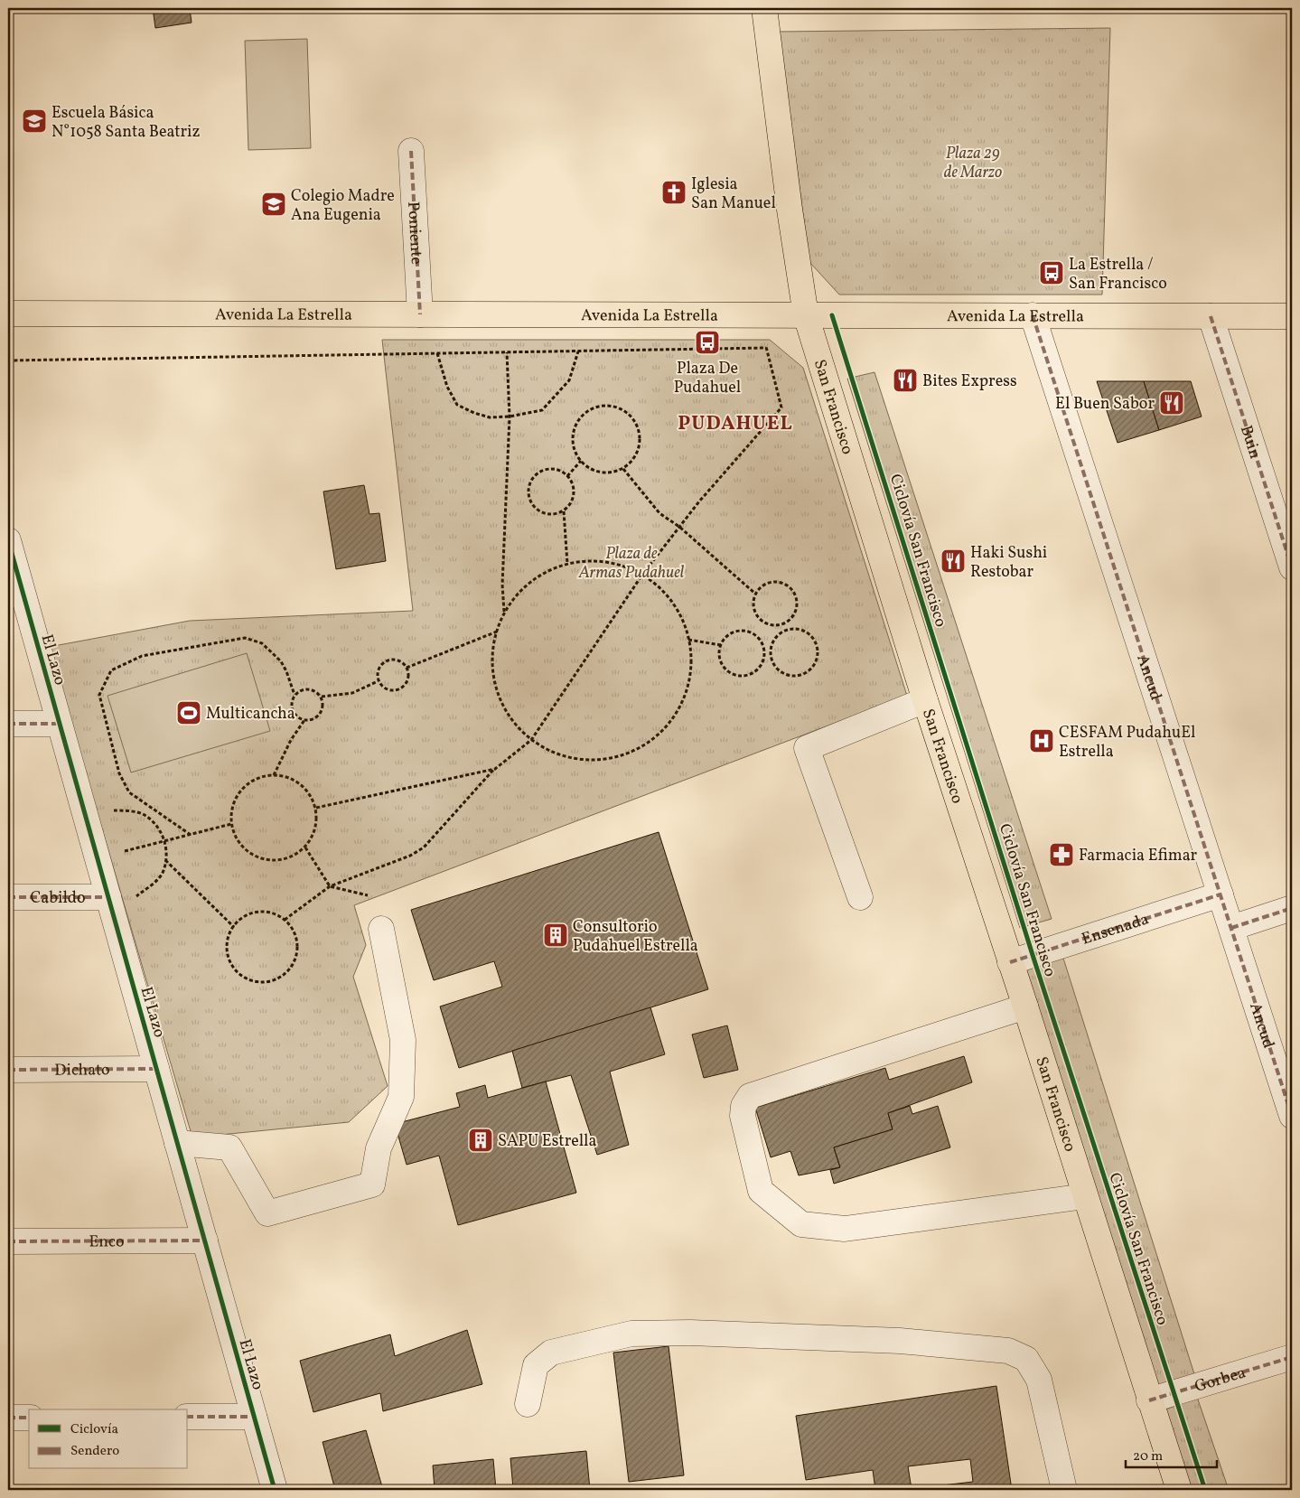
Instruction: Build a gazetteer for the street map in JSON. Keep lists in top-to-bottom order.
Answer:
{
  "streets": {
    "main road": ["Avenida La Estrella", "San Francisco"],
    "street": [
      "Poniente",
      "Buin",
      "El Lazo",
      "Ancud",
      "Cabildo",
      "Ensenada",
      "Dichato",
      "Enco",
      "Gorbea"
    ],
    "cycle path": ["Ciclovía San Francisco"]
  },
  "crossings": [
    ["Poniente", "Avenida La Estrella"],
    ["Avenida La Estrella", "San Francisco"],
    ["Avenida La Estrella", "Buin"],
    ["Avenida La Estrella", "Ancud"],
    ["San Francisco", "Ensenada"],
    ["San Francisco", "Gorbea"],
    ["El Lazo", "Cabildo"],
    ["El Lazo", "Dichato"],
    ["El Lazo", "Enco"],
    ["Ancud", "Ensenada"]
  ],
  "districts": ["PUDAHUEL"],
  "parks": ["Plaza 29 de Marzo", "Plaza de Armas Pudahuel"],
  "places": {
    "school or university": ["Escuela Básica N°1058 Santa Beatriz", "Colegio Madre Ana Eugenia"],
    "church": ["Iglesia San Manuel"],
    "bus stop": ["La Estrella / San Francisco", "Plaza De Pudahuel"],
    "restaurant": ["Bites Express", "El Buen Sabor", "Haki Sushi Restobar"],
    "sports": ["Multicancha"],
    "hospital": ["CESFAM PudahuEl Estrella"],
    "pharmacy": ["Farmacia Efimar"],
    "building": ["Consultorio Pudahuel Estrella", "SAPU Estrella"]
  },
  "legend": ["Ciclovía", "Sendero"],
  "scale_bar": "20 m"
}
